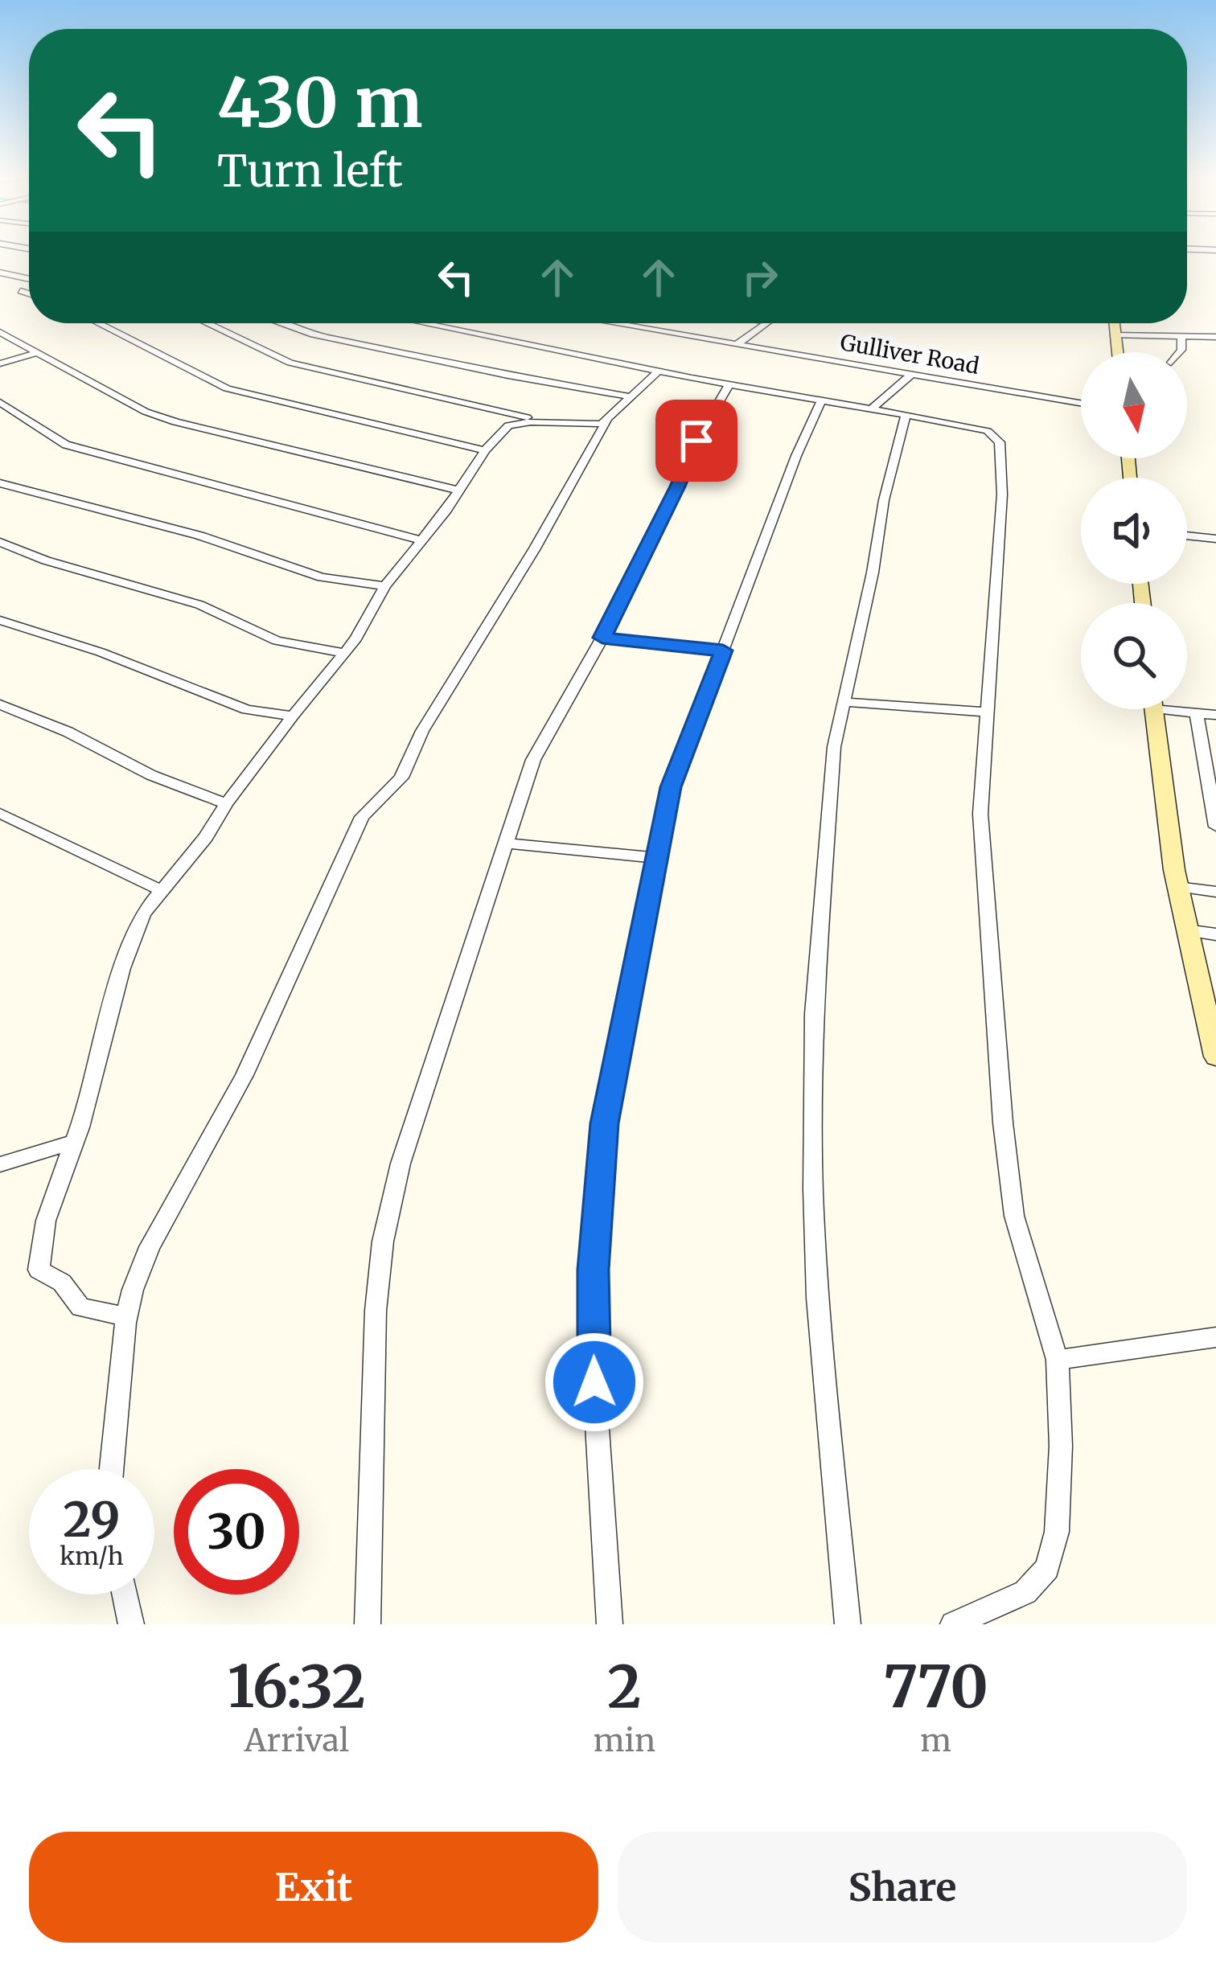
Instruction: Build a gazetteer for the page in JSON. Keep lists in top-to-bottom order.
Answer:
{
  "streets": {
    "street": ["Gulliver Road"]
  },
  "north": "bottom",
  "page": {
    "turn": ["430 m", "Turn left"],
    "speed": "29 km/h",
    "limit": "30",
    "eta": [
      "16:32",
      "Arrival",
      "2",
      "min",
      "770",
      "m"
    ],
    "buttons": ["Exit", "Share"]
  }
}
